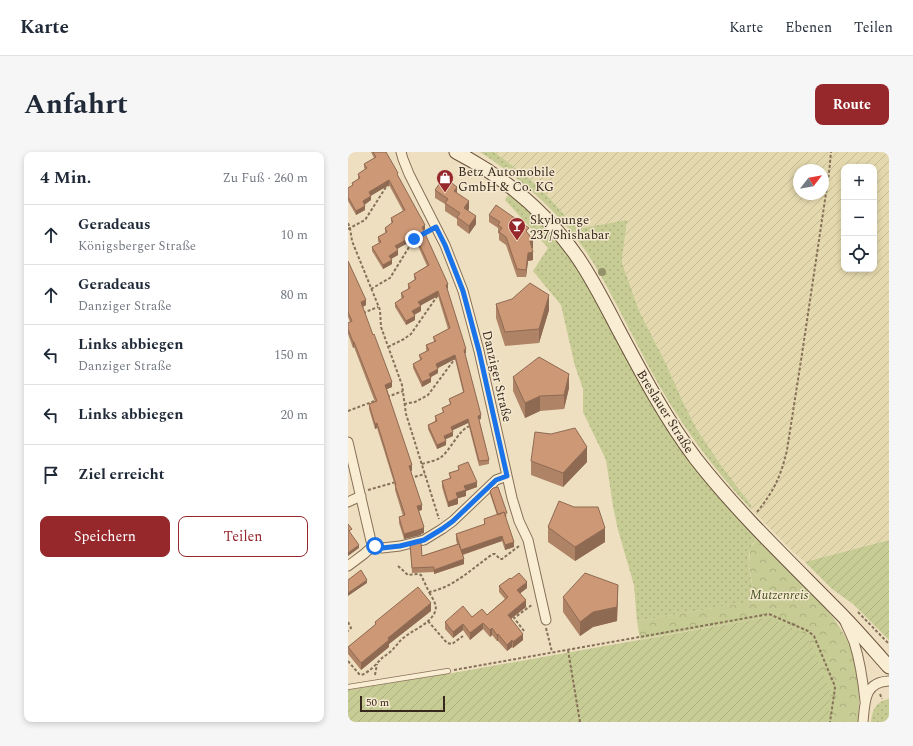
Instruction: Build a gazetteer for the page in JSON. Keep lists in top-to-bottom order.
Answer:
{
  "streets": {
    "main road": ["Breslauer Straße"],
    "street": ["Danziger Straße"]
  },
  "parks": ["Mutzenreis"],
  "places": {
    "shop": ["Betz Automobile GmbH & Co. KG"],
    "bar": ["Skylounge 237/Shishabar"]
  },
  "scale_bar": "50 m",
  "north": "top right",
  "page": {
    "header": "Karte",
    "nav": ["Karte", "Ebenen", "Teilen"],
    "title": "Anfahrt",
    "buttons": [
      "Route",
      ["Speichern", "Teilen"]
    ],
    "heading": ["4 Min.", "Zu Fuß · 260 m"],
    "map_buttons": ["+", "−"],
    "list": [
      ["Geradeaus", "Königsberger Straße", "10 m"],
      ["Geradeaus", "Danziger Straße", "80 m"],
      ["Links abbiegen", "Danziger Straße", "150 m"],
      ["Links abbiegen", "20 m"],
      "Ziel erreicht"
    ],
    "scale": "50 m"
  }
}
